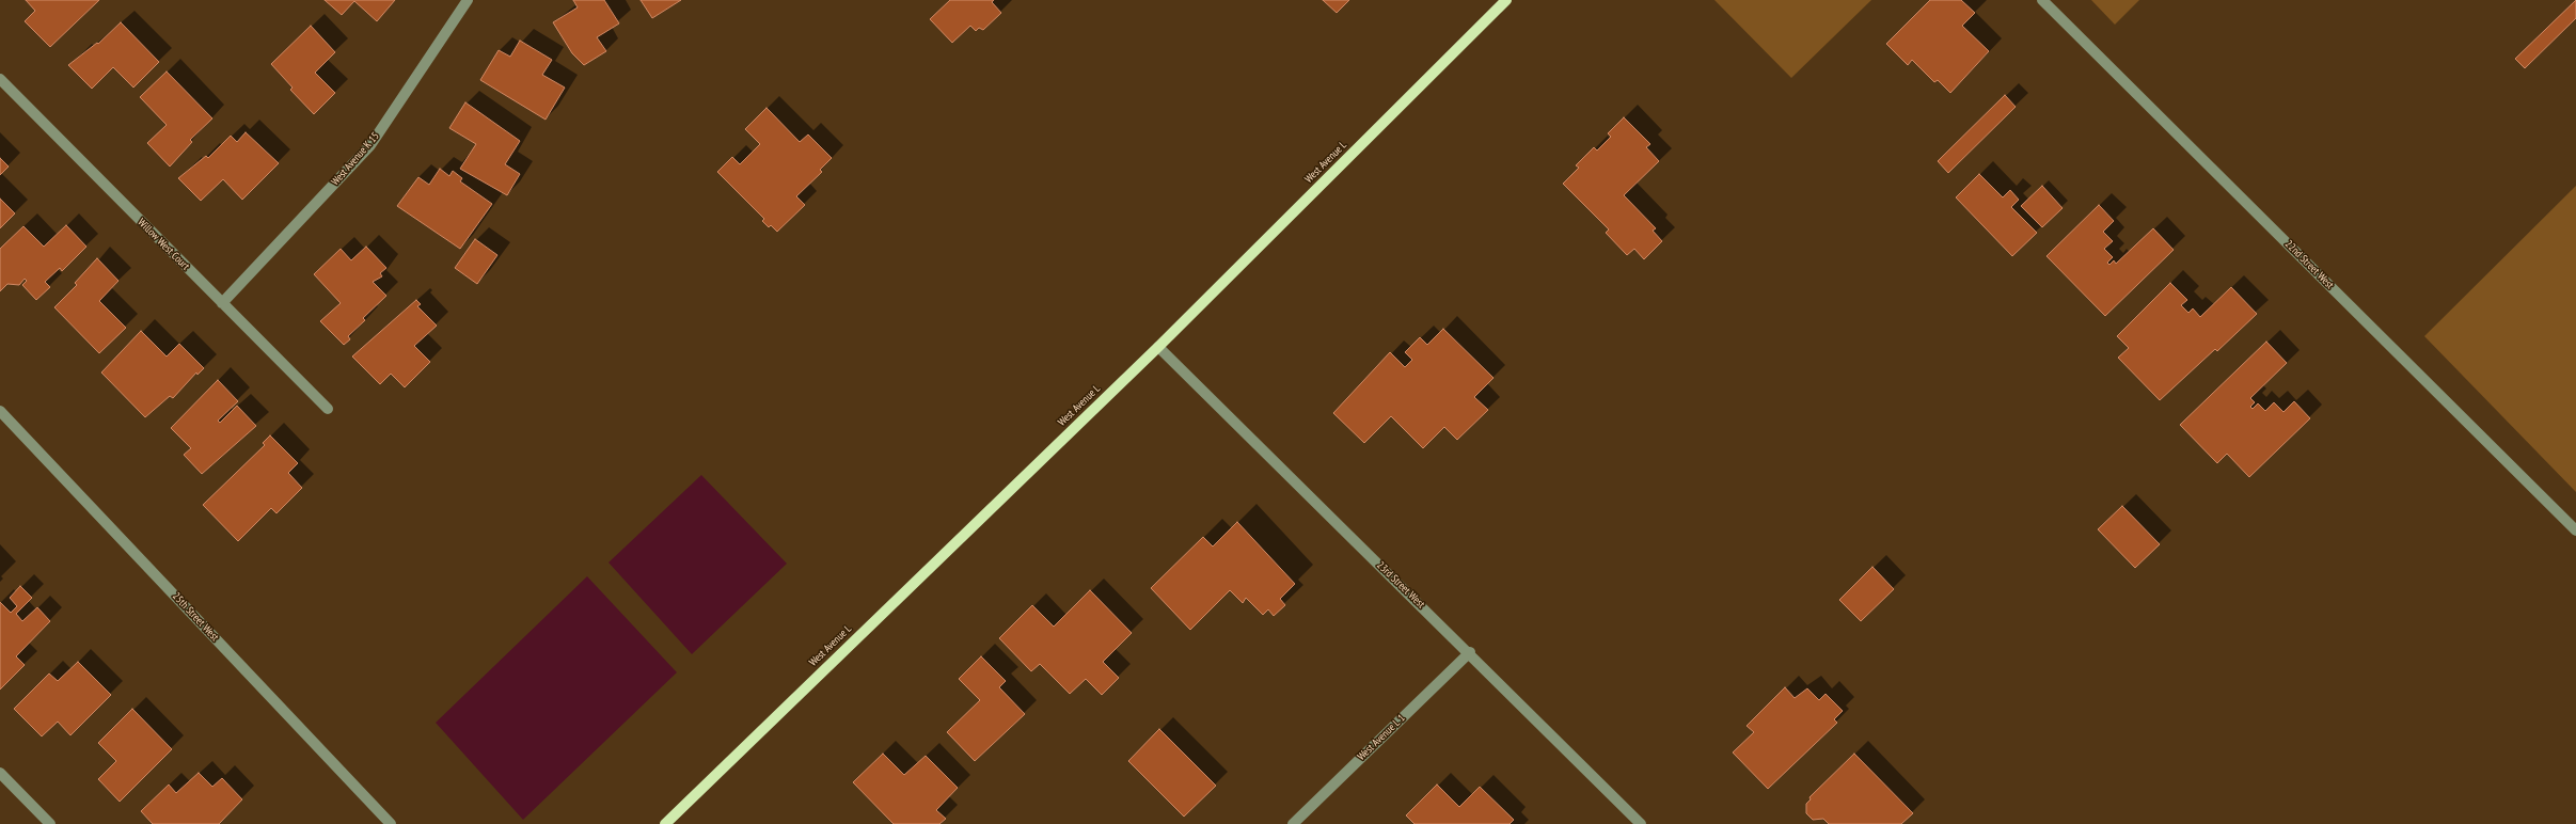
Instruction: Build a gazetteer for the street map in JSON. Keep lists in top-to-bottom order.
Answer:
{
  "streets": {
    "main road": ["West Avenue L"],
    "street": [
      "West Avenue K 15",
      "Willow West Court",
      "22nd Street West",
      "23rd Street West",
      "25th Street West",
      "West Avenue L 1"
    ]
  },
  "crossings": [
    ["West Avenue K 15", "Willow West Court"],
    ["West Avenue L", "23rd Street West"],
    ["23rd Street West", "West Avenue L 1"]
  ]
}
